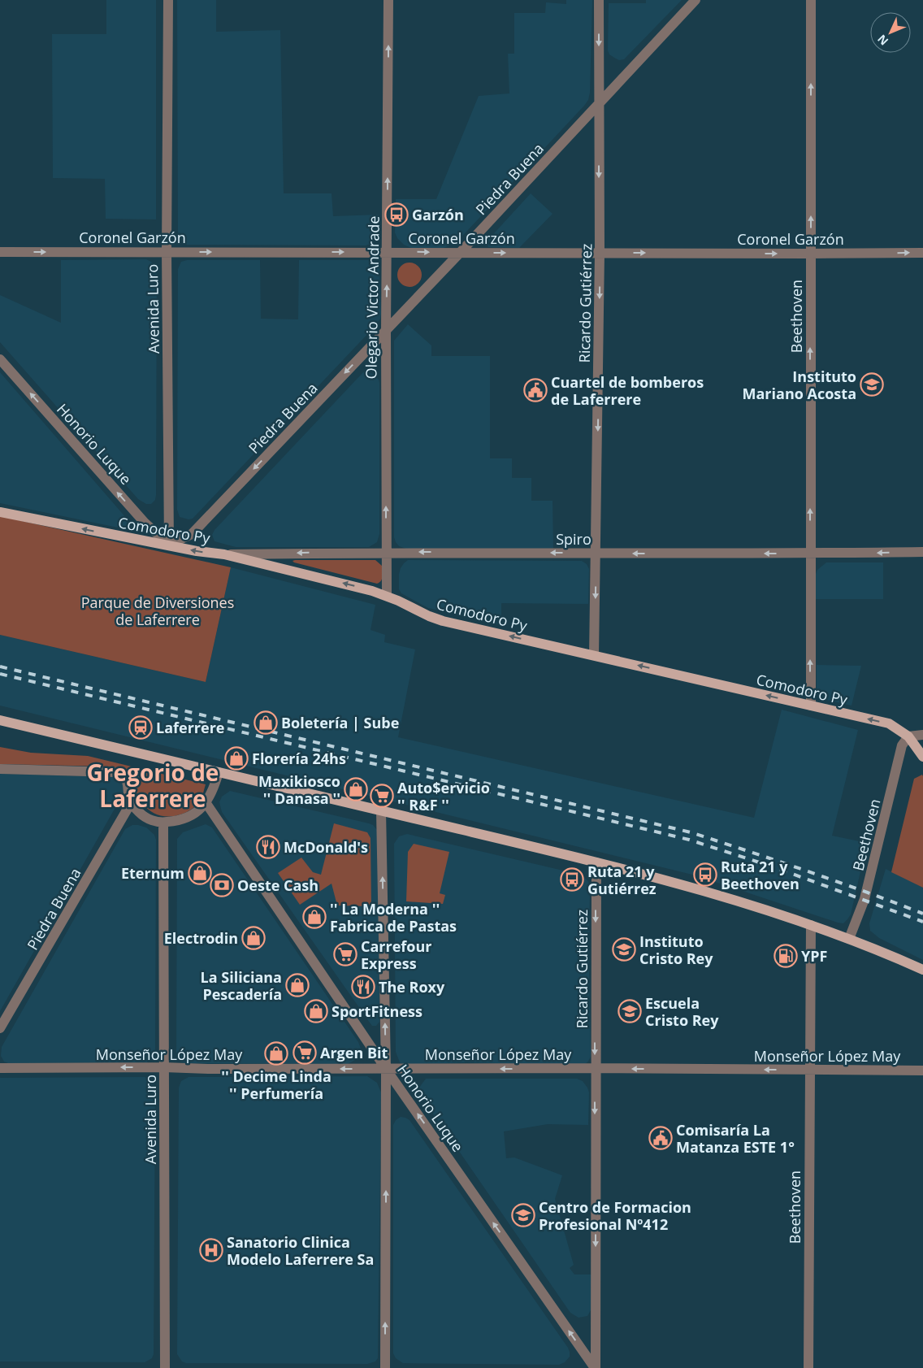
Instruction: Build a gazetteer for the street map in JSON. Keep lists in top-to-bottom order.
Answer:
{
  "streets": {
    "main road": ["Comodoro Py"],
    "street": [
      "Piedra Buena",
      "Coronel Garzón",
      "Olegario Victor Andrade",
      "Ricardo Gutiérrez",
      "Avenida Luro",
      "Beethoven",
      "Honorio Luque",
      "Spiro",
      "Monseñor López May"
    ]
  },
  "crossings": [
    ["Piedra Buena", "Coronel Garzón"],
    ["Piedra Buena", "Olegario Victor Andrade"],
    ["Piedra Buena", "Ricardo Gutiérrez"],
    ["Piedra Buena", "Avenida Luro"],
    ["Piedra Buena", "Honorio Luque"],
    ["Piedra Buena", "Comodoro Py"],
    ["Coronel Garzón", "Olegario Victor Andrade"],
    ["Coronel Garzón", "Ricardo Gutiérrez"],
    ["Coronel Garzón", "Avenida Luro"],
    ["Coronel Garzón", "Beethoven"],
    ["Olegario Victor Andrade", "Comodoro Py"],
    ["Olegario Victor Andrade", "Spiro"],
    ["Ricardo Gutiérrez", "Honorio Luque"],
    ["Ricardo Gutiérrez", "Comodoro Py"],
    ["Ricardo Gutiérrez", "Spiro"],
    ["Ricardo Gutiérrez", "Monseñor López May"],
    ["Avenida Luro", "Honorio Luque"],
    ["Avenida Luro", "Comodoro Py"],
    ["Avenida Luro", "Monseñor López May"],
    ["Beethoven", "Comodoro Py"],
    ["Beethoven", "Spiro"],
    ["Beethoven", "Monseñor López May"],
    ["Honorio Luque", "Comodoro Py"],
    ["Honorio Luque", "Monseñor López May"],
    ["Comodoro Py", "Spiro"]
  ],
  "one_way": [
    "Coronel Garzón",
    "Olegario Victor Andrade",
    "Ricardo Gutiérrez",
    "Beethoven",
    "Honorio Luque",
    "Comodoro Py",
    "Spiro",
    "Monseñor López May"
  ],
  "districts": ["Gregorio de Laferrere"],
  "parks": ["Parque de Diversiones de Laferrere"],
  "places": {
    "bus stop": ["Garzón", "Ruta 21 y Beethoven", "Ruta 21 y Gutiérrez"],
    "school or university": [
      "Instituto Mariano Acosta",
      "Instituto Cristo Rey",
      "Escuela Cristo Rey",
      "Centro de Formacion Profesional Nº412"
    ],
    "public building": ["Cuartel de bomberos de Laferrere", "Comisaría La Matanza ESTE 1°"],
    "shop": [
      "Boletería | Sube",
      "Florería 24hs",
      "Maxikiosco '' Danasa ''",
      "Eternum",
      "'' La Moderna '' Fabrica de Pastas",
      "Electrodin",
      "La Siliciana Pescadería",
      "SportFitness",
      "'' Decime Linda '' Perfumería"
    ],
    "station": ["Laferrere"],
    "supermarket": ["Auto$ervicio '' R&F ''", "Carrefour Express", "Argen Bit"],
    "restaurant": ["McDonald's", "The Roxy"],
    "bank": ["Oeste Cash"],
    "fuel station": ["YPF"],
    "hospital": ["Sanatorio Clinica Modelo Laferrere Sa"]
  },
  "north": "bottom left"
}
